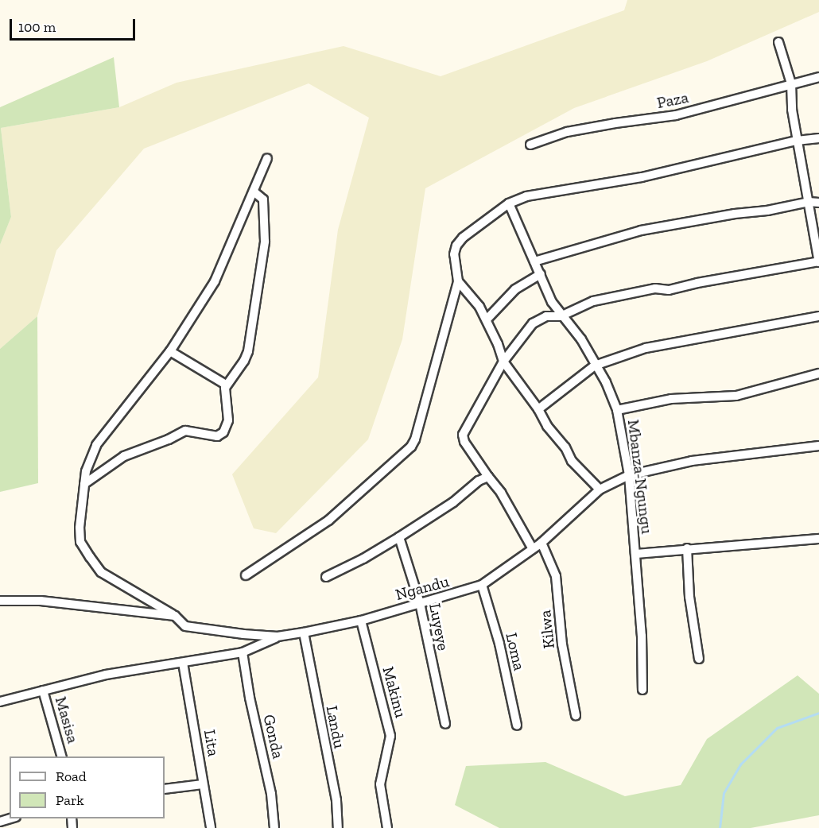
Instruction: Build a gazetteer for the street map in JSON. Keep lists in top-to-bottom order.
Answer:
{
  "streets": {
    "street": [
      "Paza",
      "Mbanza-Ngungu",
      "Ngandu",
      "Luyeye",
      "Kilwa",
      "Loma",
      "Makinu",
      "Masisa",
      "Landu",
      "Gonda",
      "Lita"
    ]
  },
  "crossings": [
    ["Mbanza-Ngungu", "Ngandu"],
    ["Ngandu", "Luyeye"],
    ["Ngandu", "Kilwa"],
    ["Ngandu", "Loma"],
    ["Ngandu", "Makinu"],
    ["Ngandu", "Landu"]
  ],
  "legend": ["Road", "Park"],
  "scale_bar": "100 m"
}
